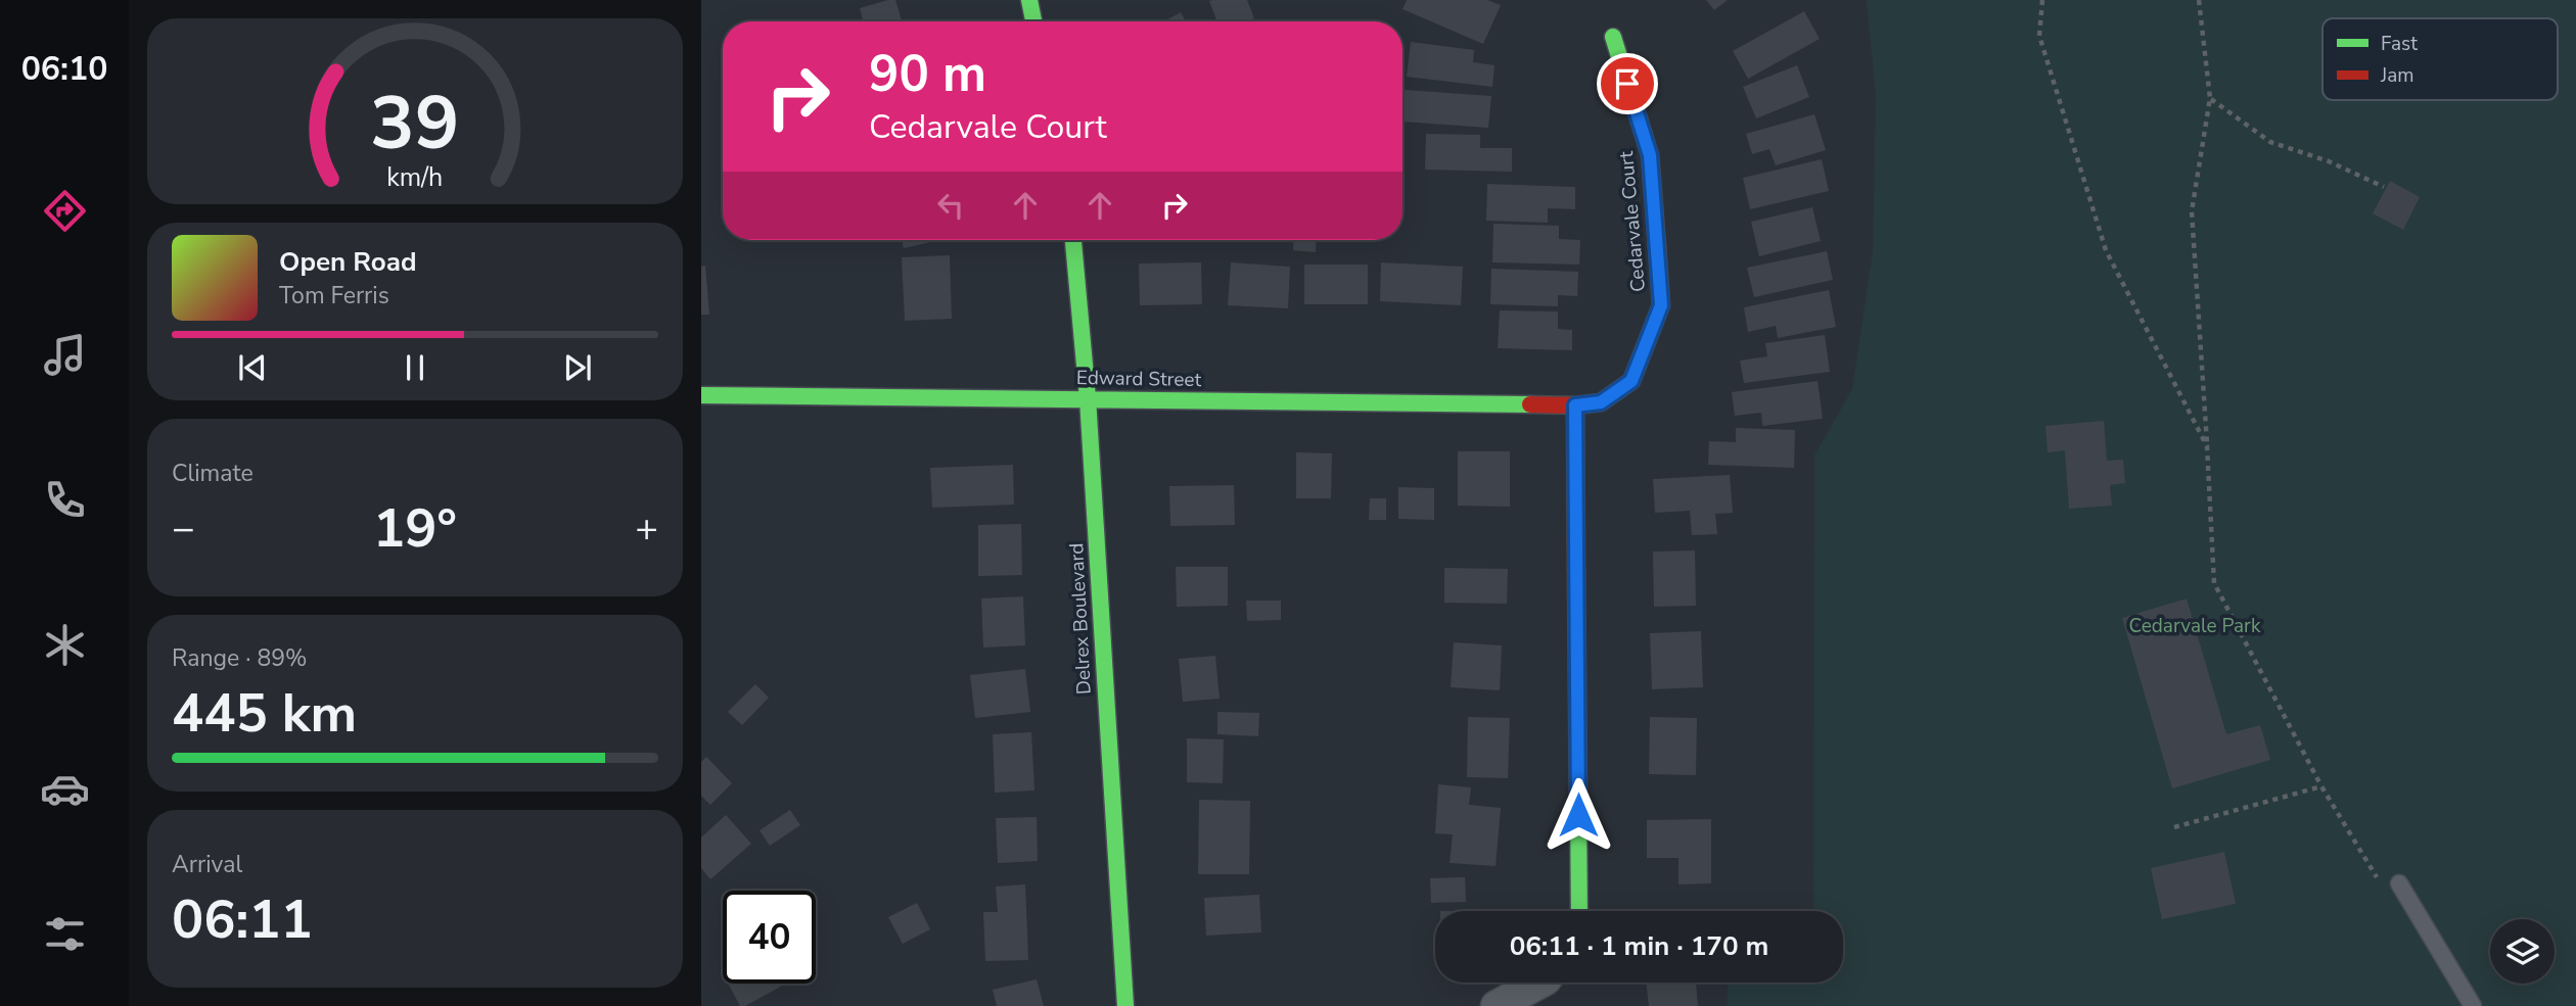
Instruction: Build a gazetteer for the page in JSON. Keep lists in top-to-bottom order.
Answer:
{
  "streets": {
    "street": ["Cedarvale Court", "Edward Street", "Delrex Boulevard"]
  },
  "crossings": [
    ["Cedarvale Court", "Edward Street"],
    ["Edward Street", "Delrex Boulevard"]
  ],
  "parks": ["Cedarvale Park"],
  "legend": ["Fast", "Jam"],
  "page": {
    "tabs": "06:10",
    "turn": ["90 m", "Cedarvale Court"],
    "song": ["Open Road", "Tom Ferris"],
    "tile": [
      "Climate",
      ["Range · 89%", "445 km"],
      ["Arrival", "06:11"]
    ],
    "heat": ["−", "19°", "+"],
    "limit": "40",
    "trip": "06:11 · 1 min · 170 m",
    "gauge": ["39", "km/h"]
  }
}
